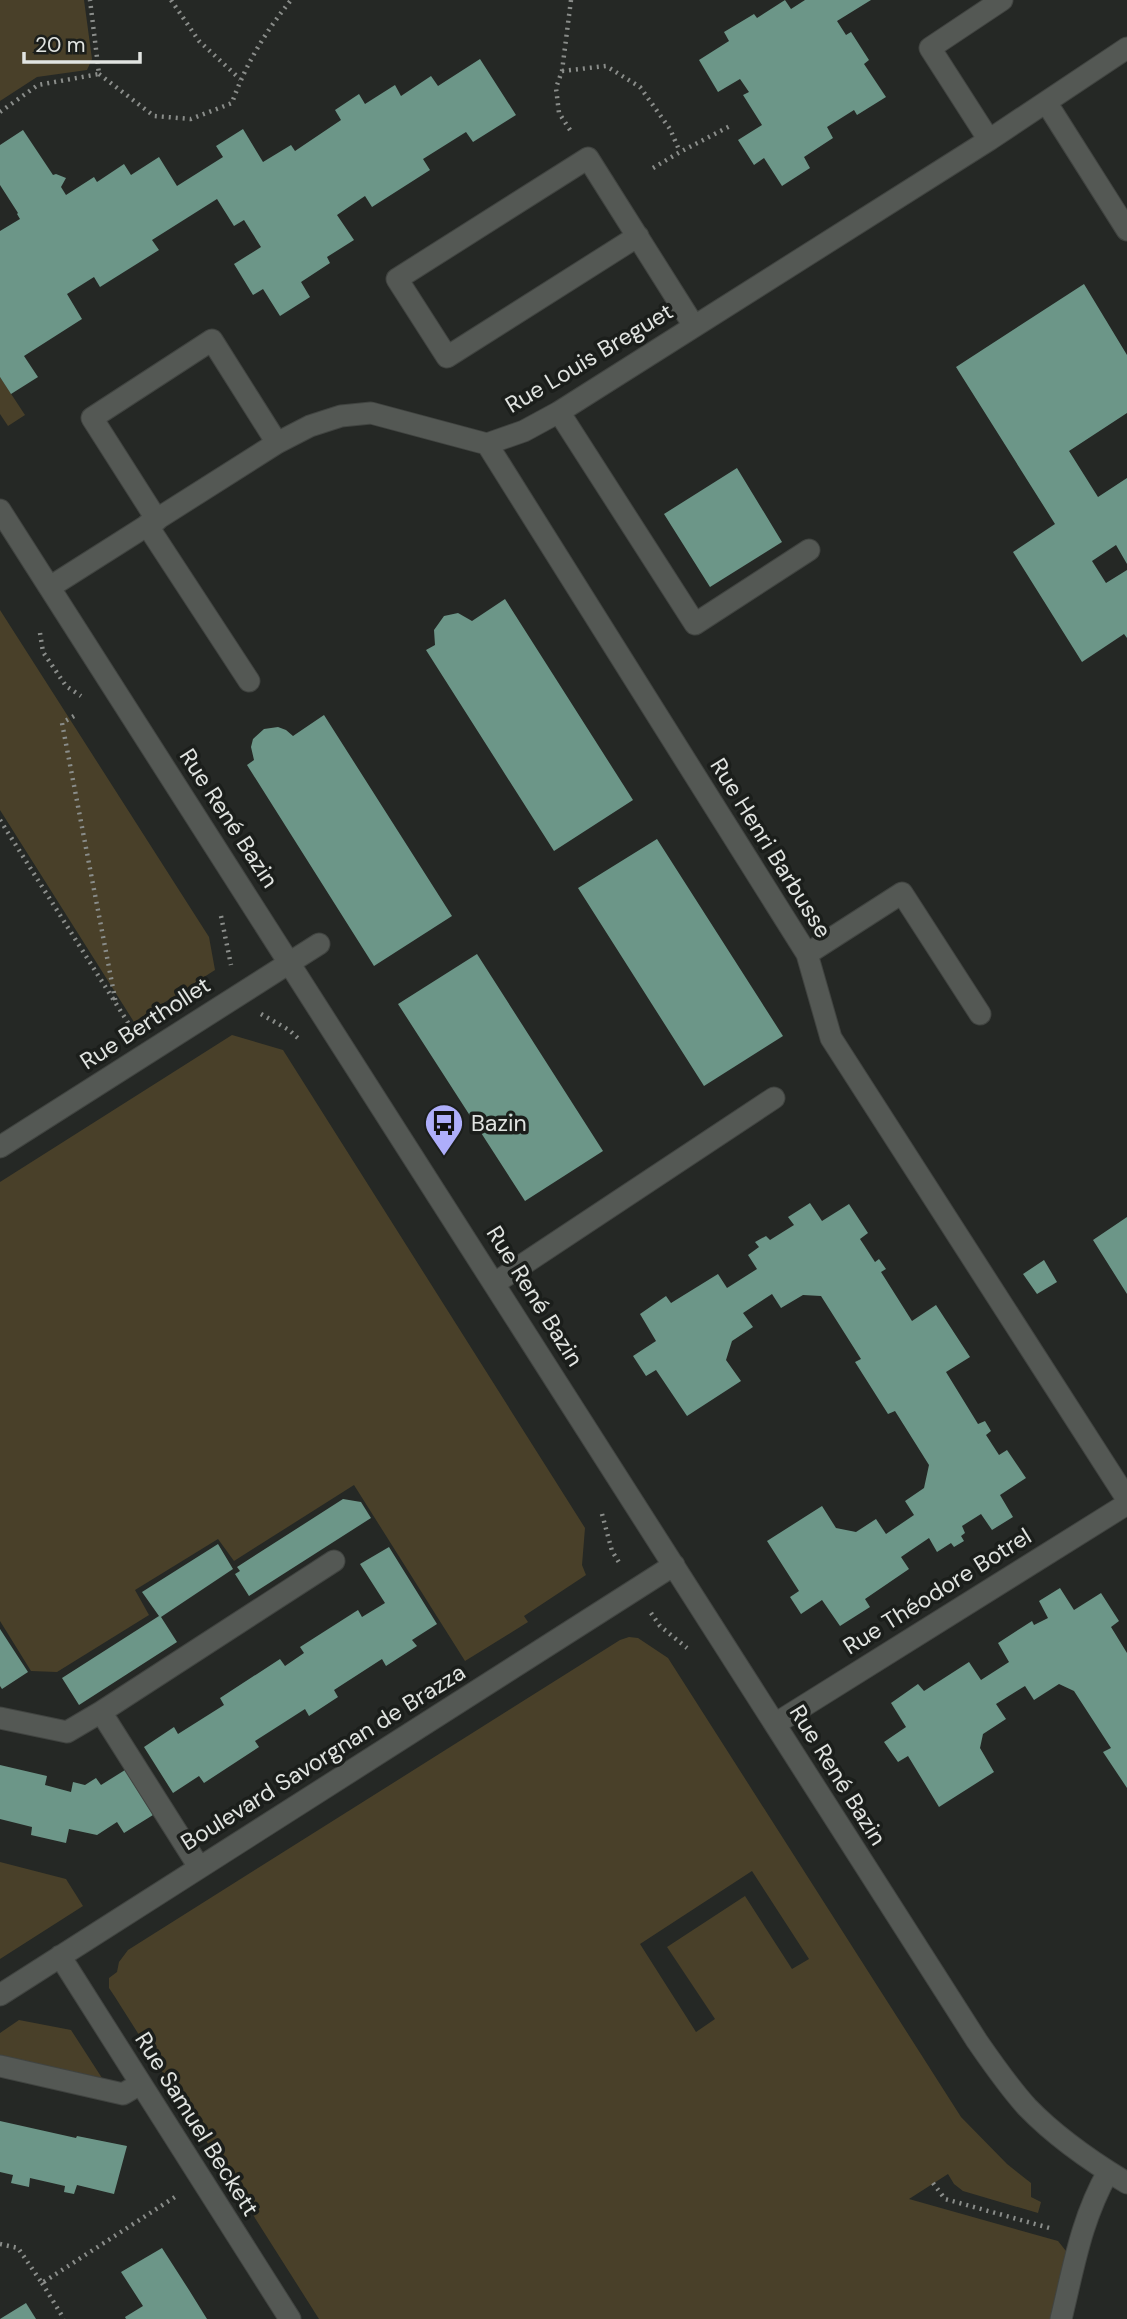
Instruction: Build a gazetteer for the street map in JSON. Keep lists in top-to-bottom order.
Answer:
{
  "streets": {
    "street": [
      "Rue Louis Breguet",
      "Rue René Bazin",
      "Rue Henri Barbusse",
      "Rue Berthollet",
      "Rue Théodore Botrel",
      "Boulevard Savorgnan de Brazza",
      "Rue Samuel Beckett"
    ]
  },
  "crossings": [
    ["Rue Louis Breguet", "Rue Henri Barbusse"],
    ["Rue René Bazin", "Rue Berthollet"],
    ["Rue René Bazin", "Rue Théodore Botrel"],
    ["Rue René Bazin", "Boulevard Savorgnan de Brazza"],
    ["Rue Henri Barbusse", "Rue Théodore Botrel"],
    ["Boulevard Savorgnan de Brazza", "Rue Samuel Beckett"]
  ],
  "places": {
    "bus stop": ["Bazin"]
  },
  "scale_bar": "20 m"
}
